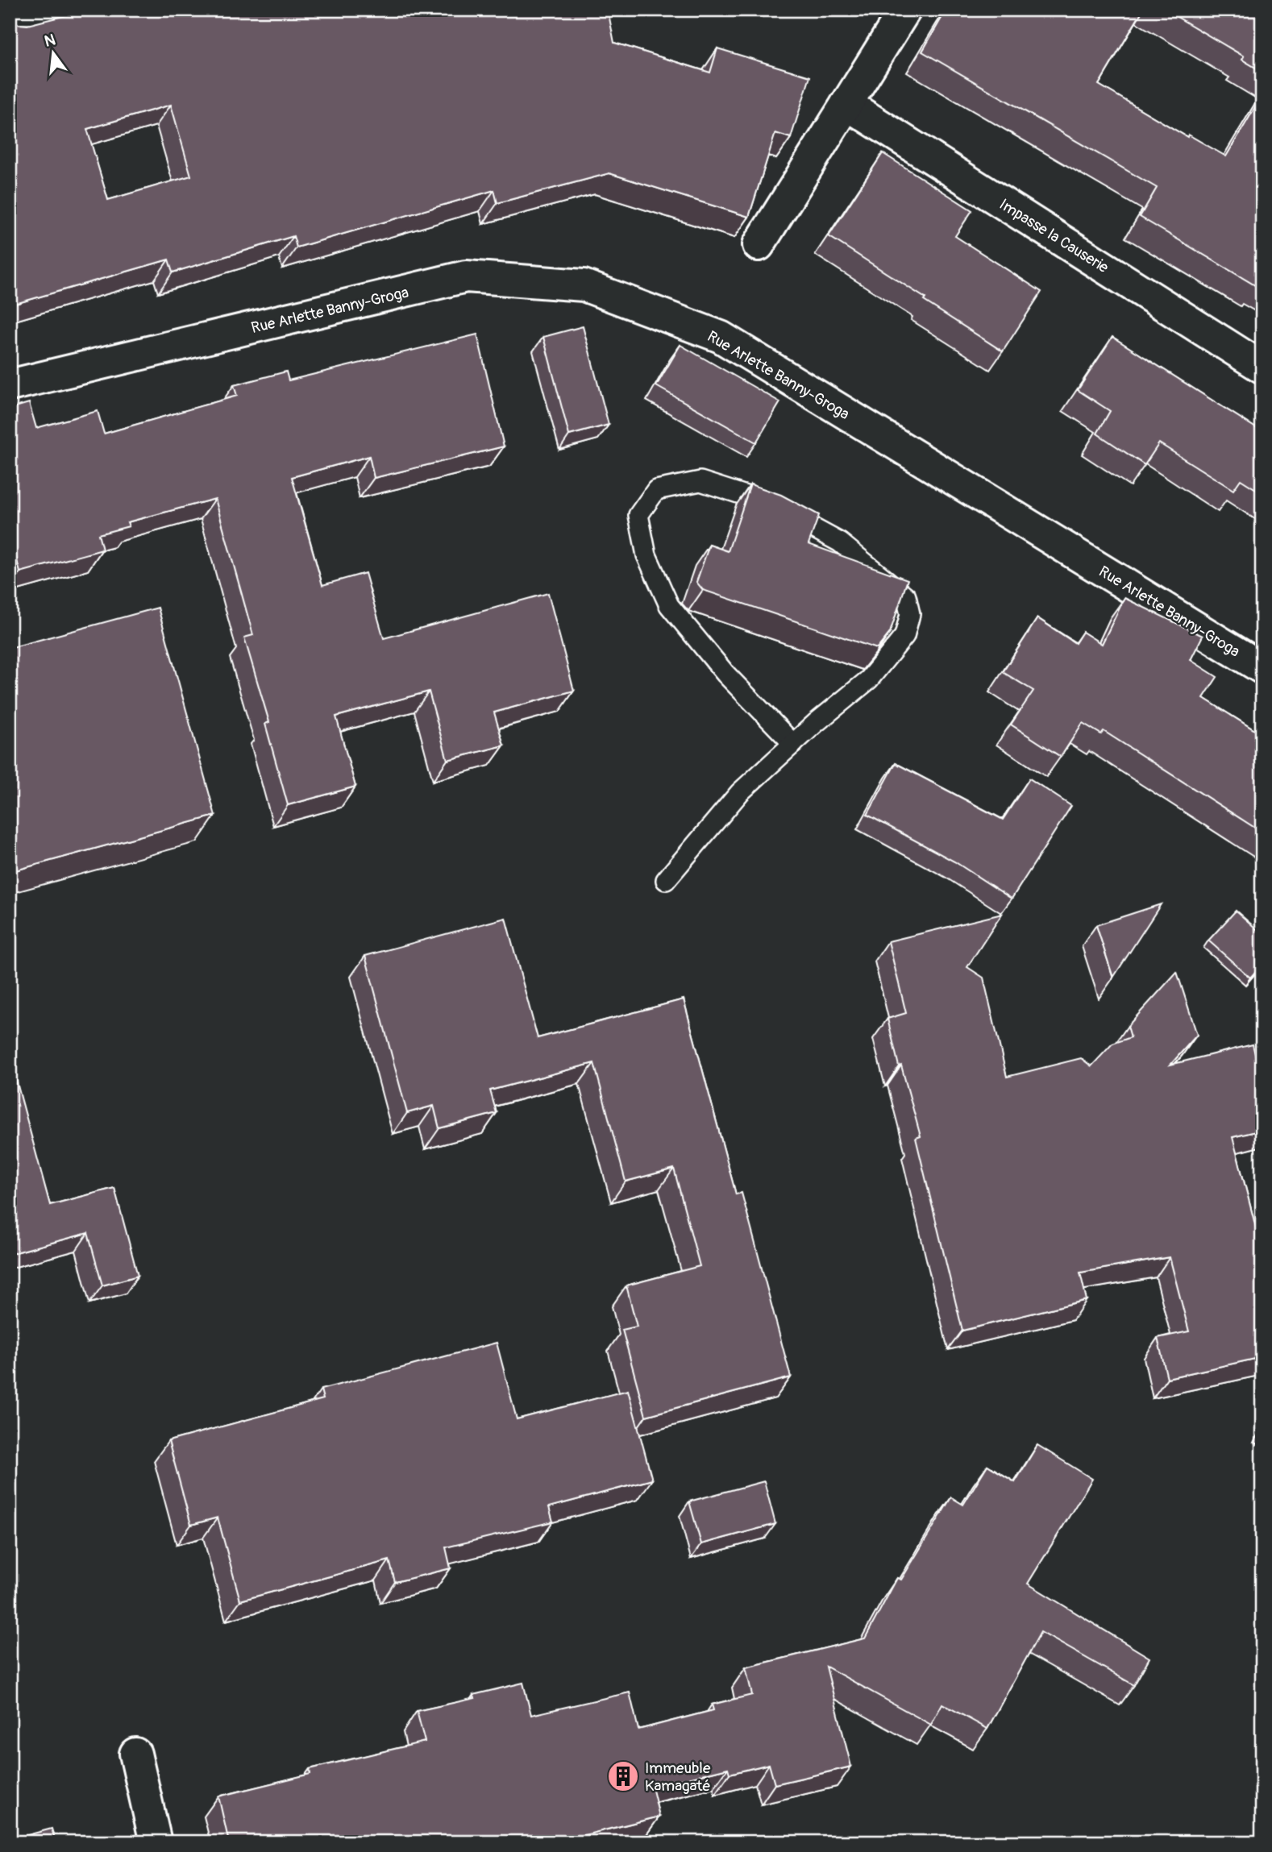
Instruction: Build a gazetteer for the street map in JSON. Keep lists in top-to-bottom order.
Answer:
{
  "streets": {
    "street": ["Impasse la Causerie", "Rue Arlette Banny-Groga"]
  },
  "places": {
    "building": ["Immeuble Kamagaté"]
  },
  "north": "top"
}
